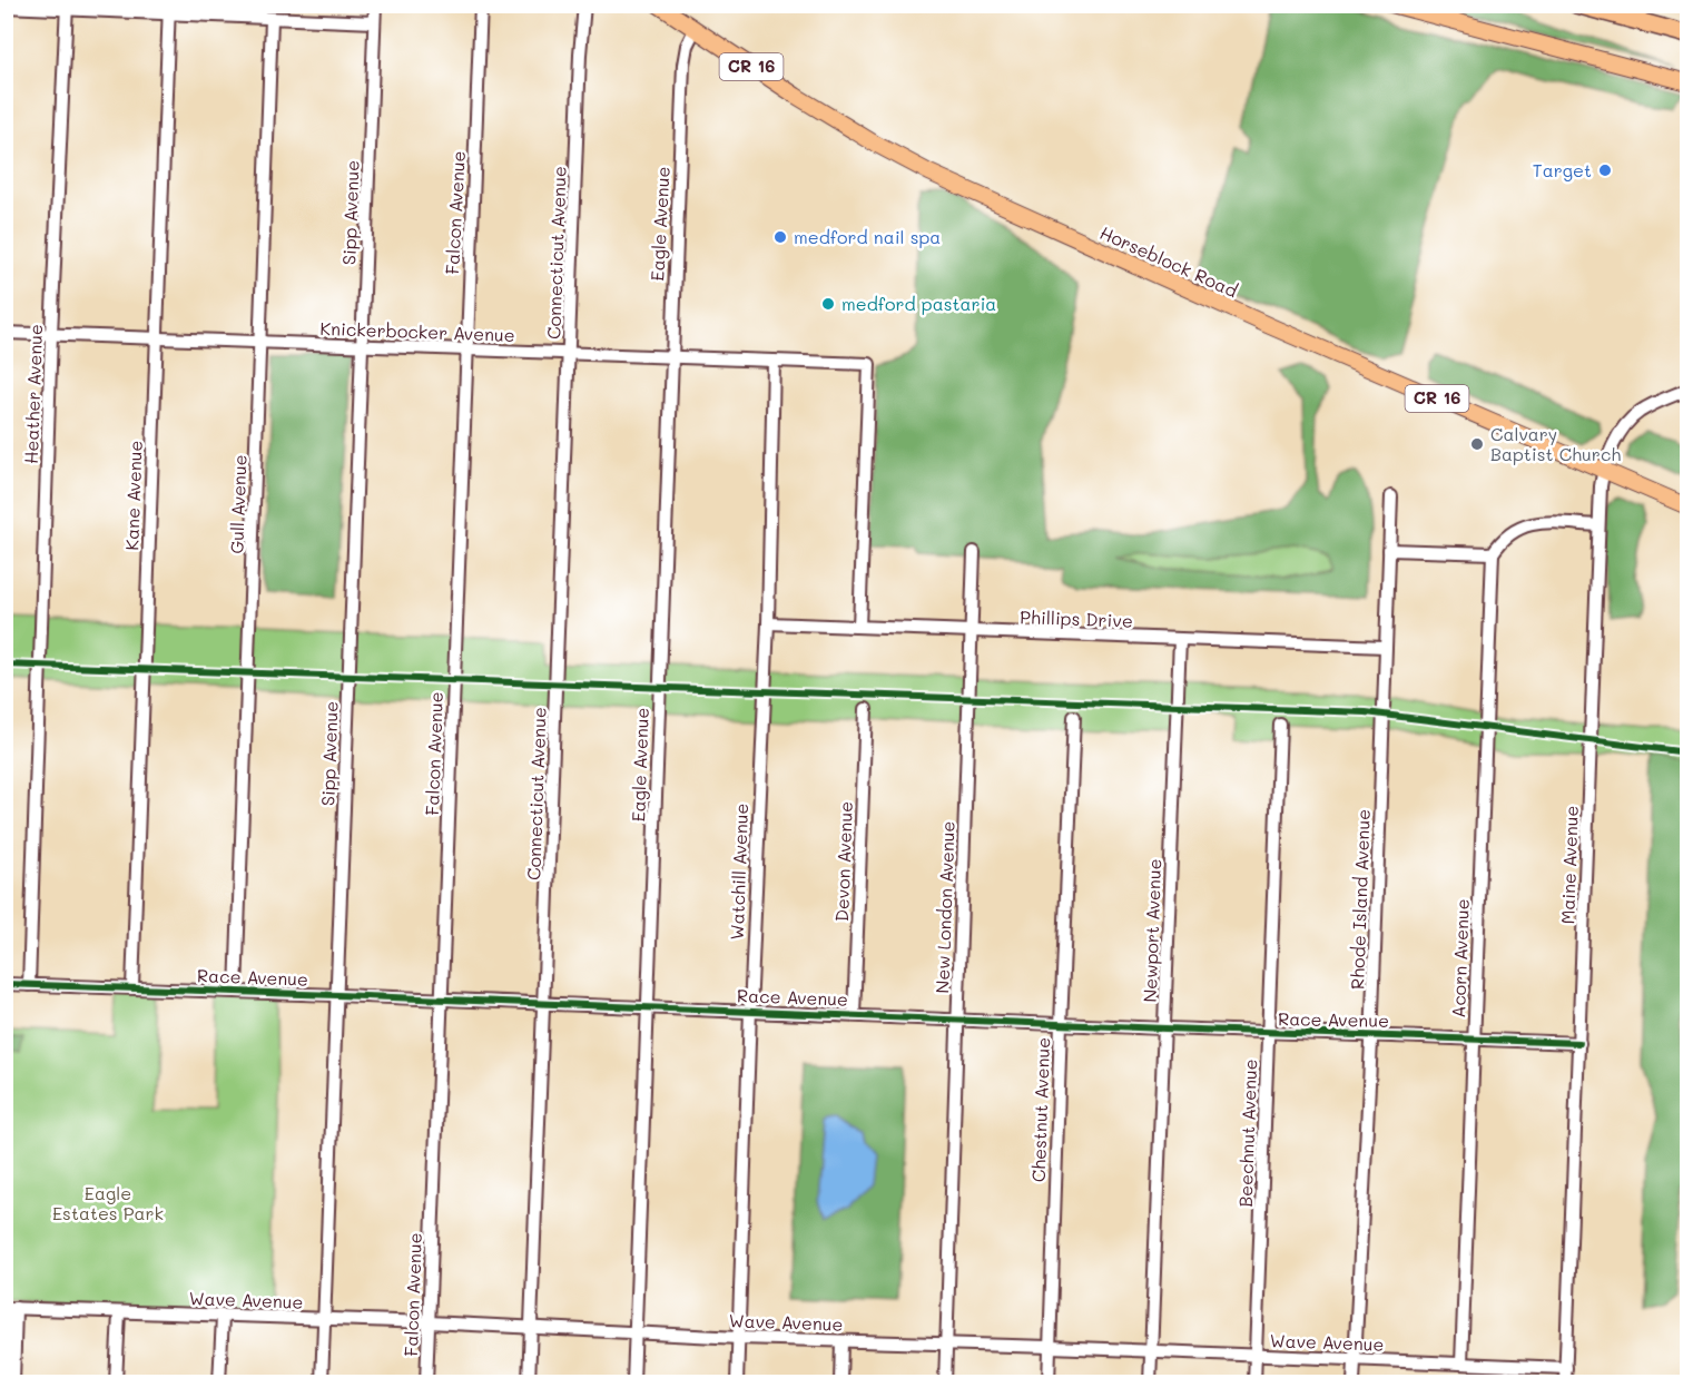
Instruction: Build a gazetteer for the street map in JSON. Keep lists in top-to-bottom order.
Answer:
{
  "streets": {
    "main road": ["CR 16", "Horseblock Road"],
    "street": [
      "Sipp Avenue",
      "Falcon Avenue",
      "Eagle Avenue",
      "Connecticut Avenue",
      "Knickerbocker Avenue",
      "Heather Avenue",
      "Kane Avenue",
      "Gull Avenue",
      "Phillips Drive",
      "Devon Avenue",
      "Maine Avenue",
      "Watchill Avenue",
      "Rhode Island Avenue",
      "New London Avenue",
      "Newport Avenue",
      "Acorn Avenue",
      "Race Avenue",
      "Chestnut Avenue",
      "Beechnut Avenue",
      "Wave Avenue"
    ]
  },
  "crossings": [
    ["Sipp Avenue", "Knickerbocker Avenue"],
    ["Sipp Avenue", "Race Avenue"],
    ["Sipp Avenue", "Wave Avenue"],
    ["Falcon Avenue", "Knickerbocker Avenue"],
    ["Falcon Avenue", "Race Avenue"],
    ["Falcon Avenue", "Wave Avenue"],
    ["Eagle Avenue", "Horseblock Road"],
    ["Eagle Avenue", "Knickerbocker Avenue"],
    ["Eagle Avenue", "Race Avenue"],
    ["Eagle Avenue", "Wave Avenue"],
    ["Connecticut Avenue", "Knickerbocker Avenue"],
    ["Connecticut Avenue", "Race Avenue"],
    ["Connecticut Avenue", "Wave Avenue"],
    ["Horseblock Road", "Maine Avenue"],
    ["Knickerbocker Avenue", "Heather Avenue"],
    ["Knickerbocker Avenue", "Kane Avenue"],
    ["Knickerbocker Avenue", "Gull Avenue"],
    ["Knickerbocker Avenue", "Phillips Drive"],
    ["Knickerbocker Avenue", "Watchill Avenue"],
    ["Heather Avenue", "Race Avenue"],
    ["Kane Avenue", "Race Avenue"],
    ["Gull Avenue", "Race Avenue"],
    ["Phillips Drive", "Watchill Avenue"],
    ["Phillips Drive", "Rhode Island Avenue"],
    ["Phillips Drive", "New London Avenue"],
    ["Phillips Drive", "Newport Avenue"],
    ["Devon Avenue", "Race Avenue"],
    ["Maine Avenue", "Race Avenue"],
    ["Maine Avenue", "Wave Avenue"],
    ["Watchill Avenue", "Race Avenue"],
    ["Watchill Avenue", "Wave Avenue"],
    ["Rhode Island Avenue", "Race Avenue"],
    ["Rhode Island Avenue", "Wave Avenue"],
    ["New London Avenue", "Race Avenue"],
    ["New London Avenue", "Wave Avenue"],
    ["Newport Avenue", "Race Avenue"],
    ["Newport Avenue", "Wave Avenue"],
    ["Acorn Avenue", "Race Avenue"],
    ["Acorn Avenue", "Wave Avenue"],
    ["Race Avenue", "Chestnut Avenue"],
    ["Race Avenue", "Beechnut Avenue"],
    ["Chestnut Avenue", "Wave Avenue"],
    ["Beechnut Avenue", "Wave Avenue"]
  ],
  "parks": ["Eagle Estates Park"],
  "places": [
    "Target",
    "medford nail spa",
    "medford pastaria",
    "Calvary Baptist Church"
  ]
}
